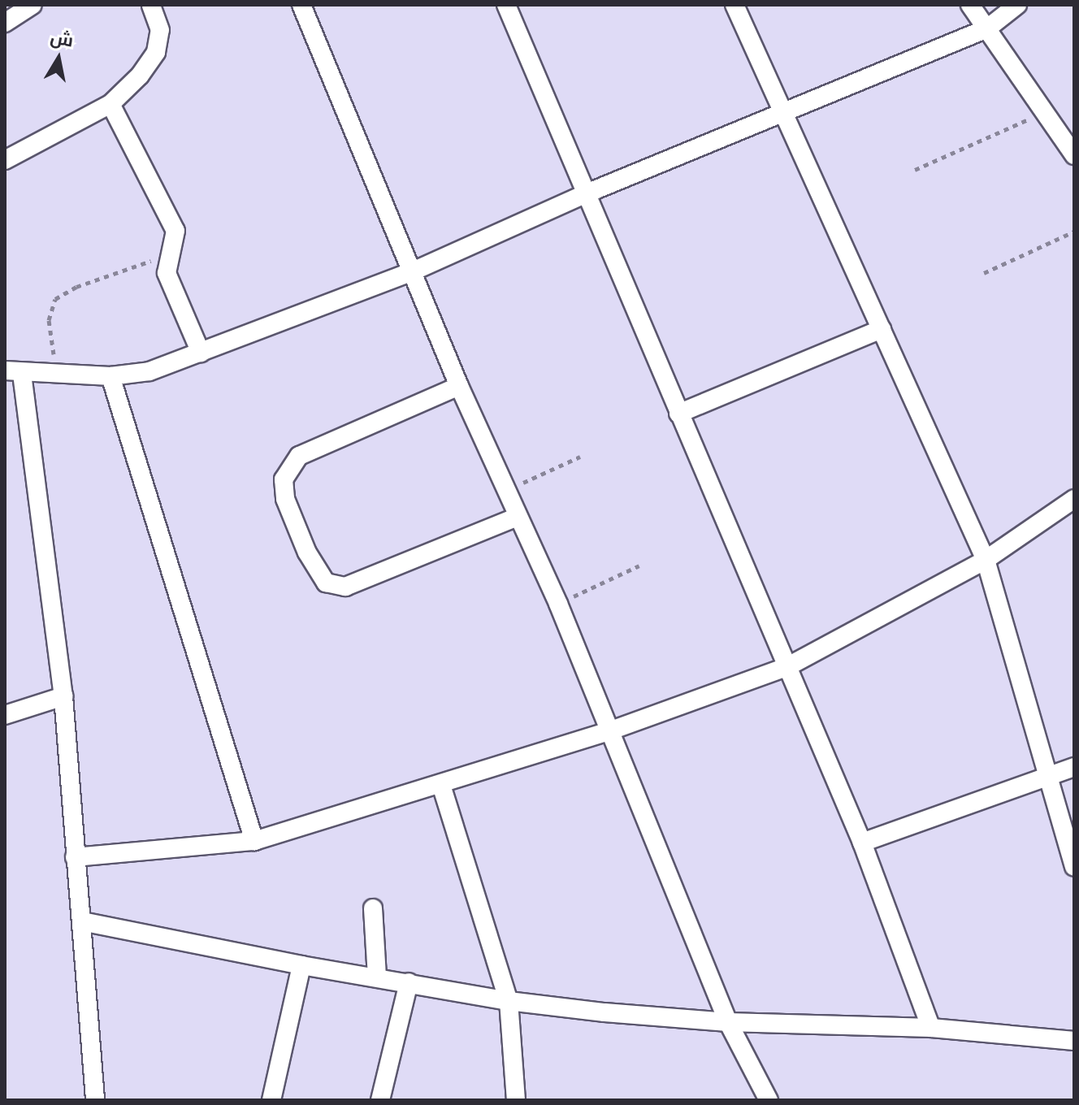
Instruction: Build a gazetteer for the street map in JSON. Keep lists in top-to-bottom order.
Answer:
{
  "north": "top"
}
